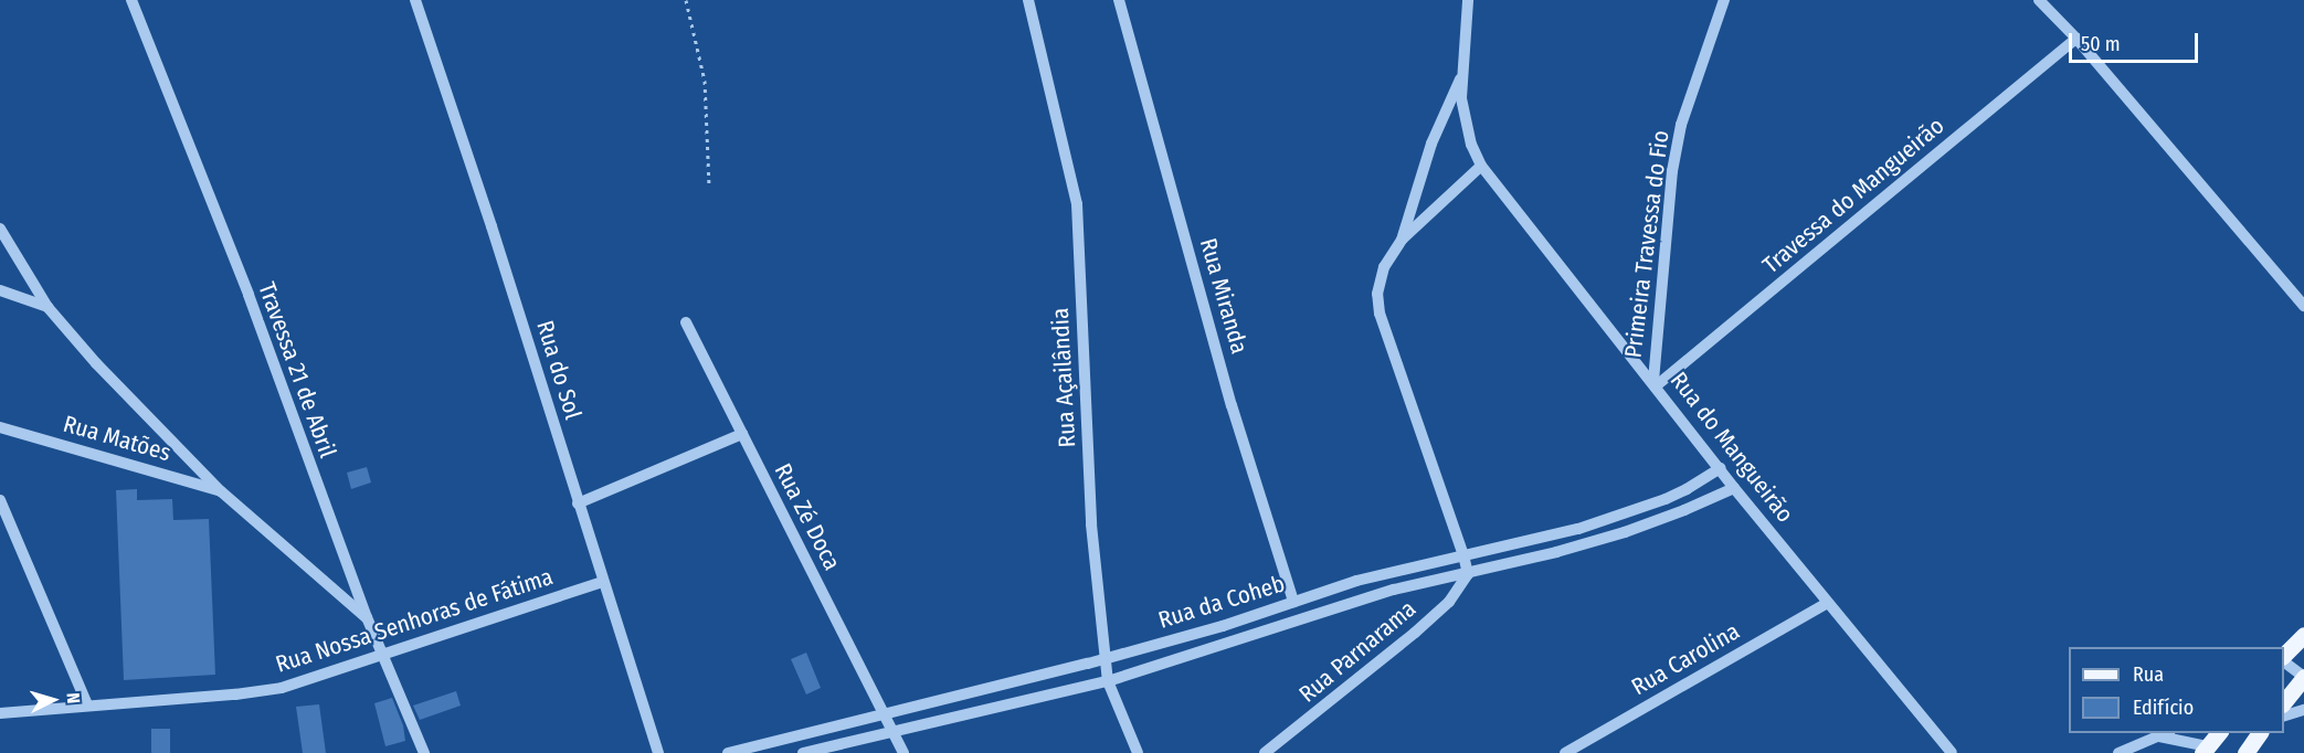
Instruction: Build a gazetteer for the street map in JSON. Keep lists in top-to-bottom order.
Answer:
{
  "streets": {
    "street": [
      "Travessa do Mangueirão",
      "Primeira Travessa do Fio",
      "Rua Miranda",
      "Travessa 21 de Abril",
      "Rua do Sol",
      "Rua Açailândia",
      "Rua Matões",
      "Rua do Mangueirão",
      "Rua Zé Doca",
      "Rua da Coheb",
      "Rua Nossa Senhoras de Fátima",
      "Rua Parnarama",
      "Rua Carolina"
    ]
  },
  "crossings": [
    ["Travessa do Mangueirão", "Primeira Travessa do Fio"],
    ["Travessa do Mangueirão", "Rua do Mangueirão"],
    ["Primeira Travessa do Fio", "Rua do Mangueirão"],
    ["Rua Miranda", "Rua da Coheb"],
    ["Travessa 21 de Abril", "Rua Nossa Senhoras de Fátima"],
    ["Rua do Sol", "Rua Nossa Senhoras de Fátima"],
    ["Rua Açailândia", "Rua da Coheb"],
    ["Rua do Mangueirão", "Rua da Coheb"],
    ["Rua do Mangueirão", "Rua Carolina"],
    ["Rua Zé Doca", "Rua da Coheb"],
    ["Rua da Coheb", "Rua Parnarama"]
  ],
  "legend": ["Rua", "Edifício"],
  "scale_bar": "50 m",
  "north": "right"
}
